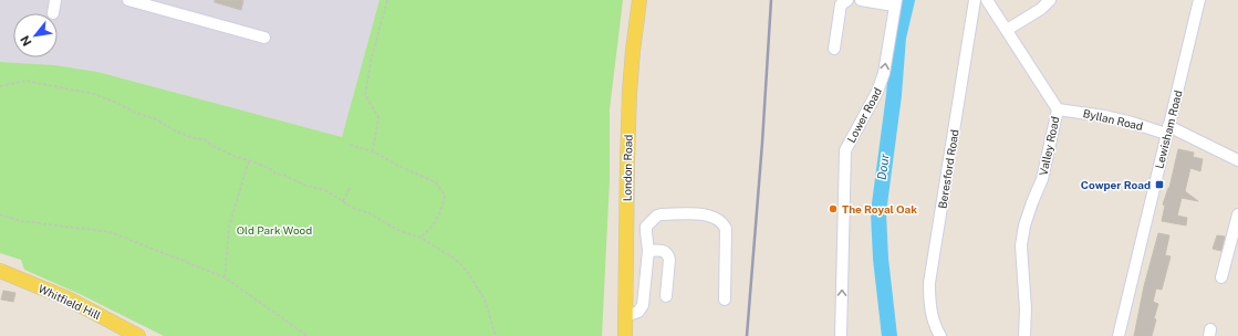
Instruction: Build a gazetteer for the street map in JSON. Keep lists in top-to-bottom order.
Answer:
{
  "streets": {
    "main road": ["London Road", "Whitfield Hill"],
    "street": [
      "Lower Road",
      "Byllan Road",
      "Lewisham Road",
      "Valley Road",
      "Beresford Road"
    ]
  },
  "crossings": [
    ["Byllan Road", "Lewisham Road"],
    ["Byllan Road", "Valley Road"]
  ],
  "one_way": ["Lower Road"],
  "water": ["Dour"],
  "parks": ["Old Park Wood"],
  "places": {
    "transit": ["Cowper Road"],
    "other": ["The Royal Oak"]
  },
  "north": "bottom left"
}
